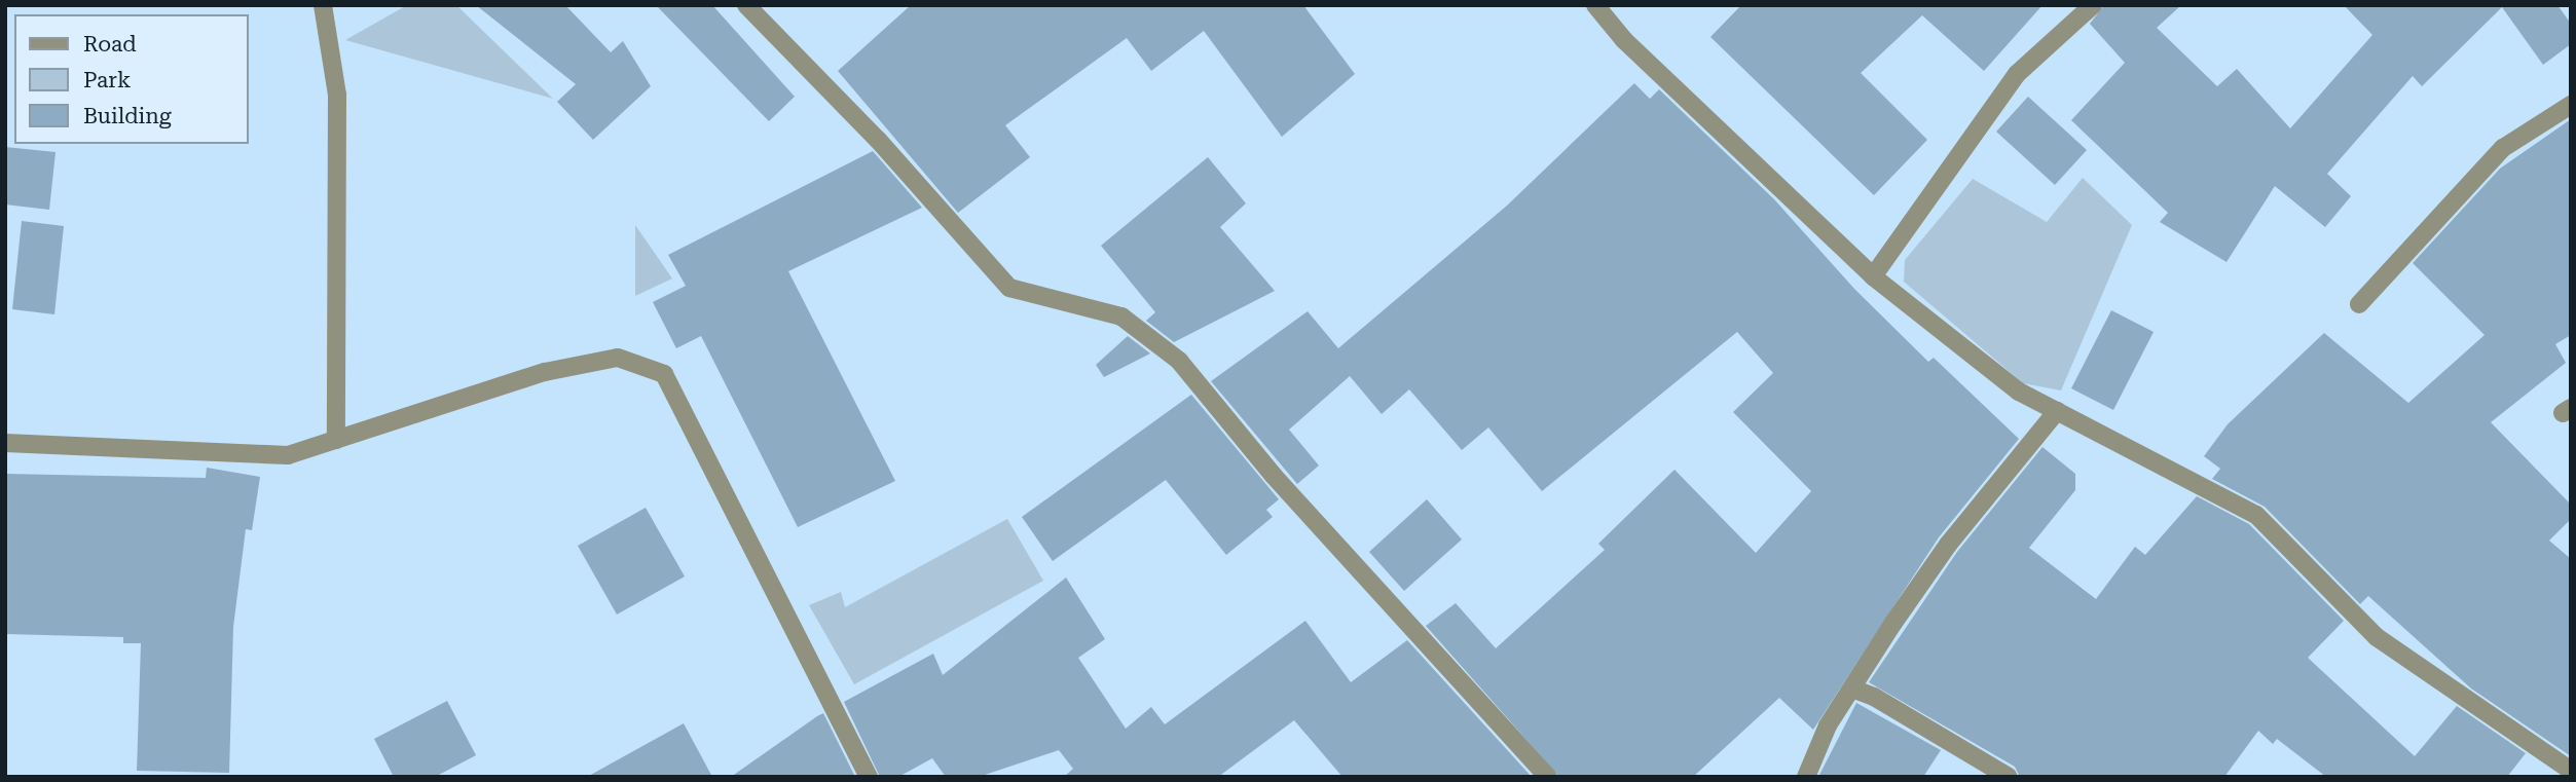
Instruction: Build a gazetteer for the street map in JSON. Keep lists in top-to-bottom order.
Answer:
{
  "legend": ["Road", "Park", "Building"]
}
